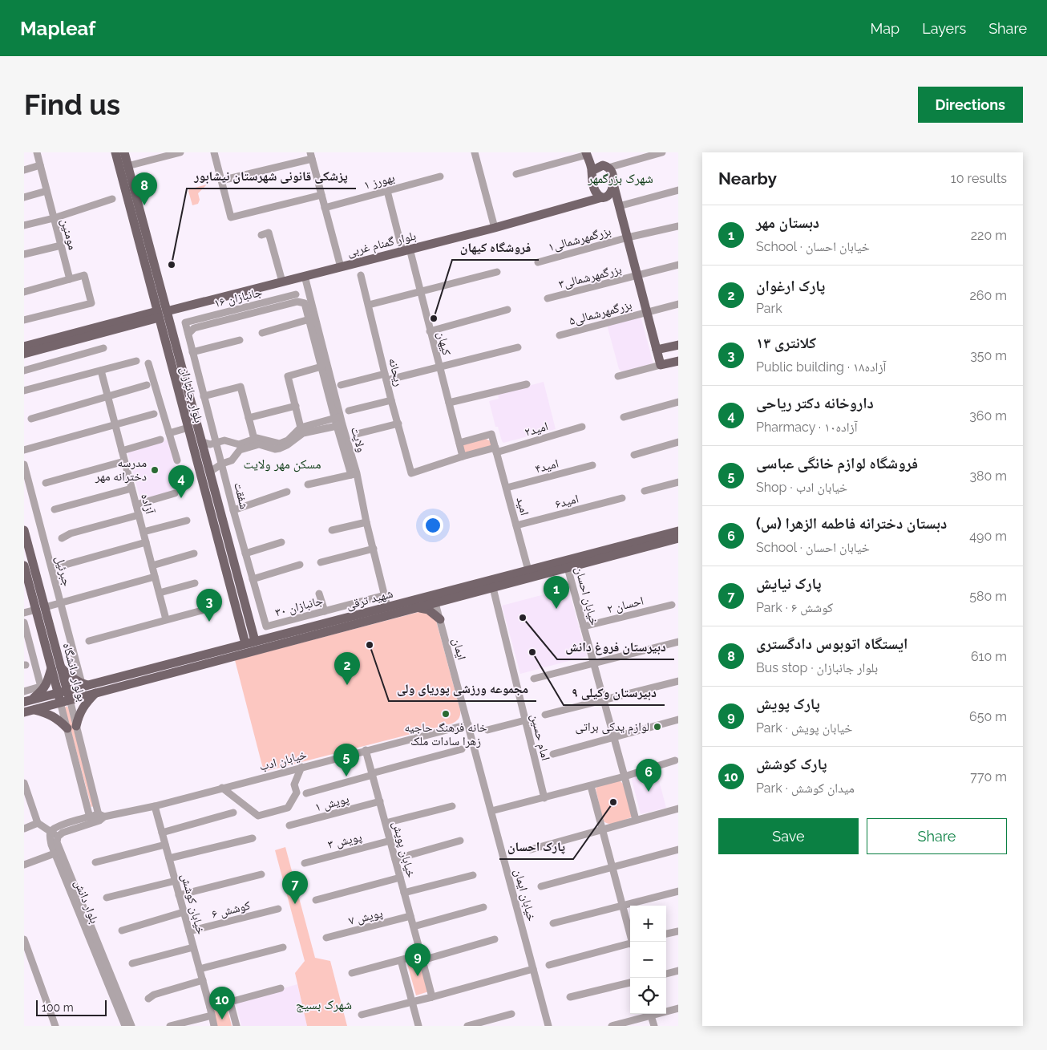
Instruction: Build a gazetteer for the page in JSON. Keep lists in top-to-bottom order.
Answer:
{
  "streets": {
    "main road": [
      "بلوار گمنام غربی",
      "بلوار جانبازان",
      "شهید ترقی",
      "بولوار دانشگاه"
    ],
    "street": [
      "بهورز ۱",
      "مومنین",
      "بزرگمهرشمالی۱",
      "بزرگمهرشمالی۳",
      "جانبازان ۱۶",
      "بزرگمهرشمالی۵",
      "کیهان",
      "ریحانه",
      "امید۲",
      "ولایت",
      "امید۴",
      "شفقت",
      "امید۶",
      "آزاده",
      "امید",
      "جبرئیل",
      "خیابان احسان",
      "احسان ۲",
      "جانبازان ۳۰",
      "ایمان",
      "امام حسین",
      "خیابان ادب",
      "پویش ۱",
      "پویش ۳",
      "خیابان پویش",
      "خیابان ایمان",
      "بلوار دانش",
      "خیابان کوشش",
      "کوشش ۶",
      "پویش ۷"
    ]
  },
  "crossings": [
    ["بهورز ۱", "کیهان"],
    ["بلوار گمنام غربی", "کیهان"],
    ["بلوار گمنام غربی", "بلوار جانبازان"],
    ["بلوار گمنام غربی", "ولایت"],
    ["جانبازان ۱۶", "شفقت"],
    ["کیهان", "امید"],
    ["بلوار جانبازان", "شهید ترقی"],
    ["امید۲", "امید"],
    ["ولایت", "شهید ترقی"],
    ["ولایت", "جانبازان ۳۰"],
    ["امید۴", "امید"],
    ["شفقت", "جانبازان ۳۰"],
    ["امید۶", "امید"],
    ["امید", "شهید ترقی"],
    ["جبرئیل", "شهید ترقی"],
    ["خیابان احسان", "شهید ترقی"],
    ["خیابان احسان", "احسان ۲"],
    ["شهید ترقی", "ایمان"],
    ["شهید ترقی", "بولوار دانشگاه"],
    ["شهید ترقی", "امام حسین"],
    ["ایمان", "خیابان ادب"],
    ["ایمان", "خیابان ایمان"],
    ["بولوار دانشگاه", "خیابان ادب"],
    ["خیابان ادب", "خیابان پویش"],
    ["خیابان ادب", "خیابان ایمان"],
    ["خیابان ادب", "خیابان کوشش"],
    ["پویش ۱", "خیابان پویش"],
    ["پویش ۳", "خیابان پویش"],
    ["خیابان پویش", "پویش ۷"],
    ["خیابان کوشش", "کوشش ۶"]
  ],
  "districts": ["شهرک بزرگمهر", "مسکن مهر ولایت", "شهرک بسیج"],
  "places": [
    "پزشکی قانونی شهرستان نیشابور",
    "فروشگاه کیهان",
    "مدرسه دخترانه مهر",
    "دبیرستان فروغ دانش",
    "مجموعه ورزشی پوریای ولی",
    "دبیرستان وکیلی ۹",
    "خانه فرهنگ حاجیه زهرا سادات ملک",
    "لوازم یدکی براتی",
    "پارک احسان"
  ],
  "scale_bar": "100 m",
  "page": {
    "header": "Mapleaf",
    "nav": ["Map", "Layers", "Share"],
    "buttons": [
      "Directions",
      ["Save", "Share"]
    ],
    "title": "Find us",
    "heading": ["Nearby", "10 results"],
    "pins": [
      "8",
      "4",
      "1",
      "3",
      "2",
      "5",
      "6",
      "7",
      "9",
      "10"
    ],
    "list": [
      {
        "mark": "1",
        "name": "دبستان مهر",
        "note": "School · خیابان احسان",
        "value": "220 m"
      },
      {
        "mark": "2",
        "name": "پارک ارغوان",
        "note": "Park",
        "value": "260 m"
      },
      {
        "mark": "3",
        "name": "کلانتری ۱۳",
        "note": "Public building · آزاده۱۸",
        "value": "350 m"
      },
      {
        "mark": "4",
        "name": "داروخانه دکتر ریاحی",
        "note": "Pharmacy · آزاده۱۰",
        "value": "360 m"
      },
      {
        "mark": "5",
        "name": "فروشگاه لوازم خانگی عباسی",
        "note": "Shop · خیابان ادب",
        "value": "380 m"
      },
      {
        "mark": "6",
        "name": "دبستان دخترانه فاطمه الزهرا (س)",
        "note": "School · خیابان احسان",
        "value": "490 m"
      },
      {
        "mark": "7",
        "name": "پارک نیایش",
        "note": "Park · کوشش ۶",
        "value": "580 m"
      },
      {
        "mark": "8",
        "name": "ایستگاه اتوبوس دادگستری",
        "note": "Bus stop · بلوار جانبازان",
        "value": "610 m"
      },
      {
        "mark": "9",
        "name": "پارک پویش",
        "note": "Park · خیابان پویش",
        "value": "650 m"
      },
      {
        "mark": "10",
        "name": "پارک کوشش",
        "note": "Park · میدان کوشش",
        "value": "770 m"
      }
    ],
    "map_buttons": ["+", "−"],
    "scale": "100 m"
  }
}
